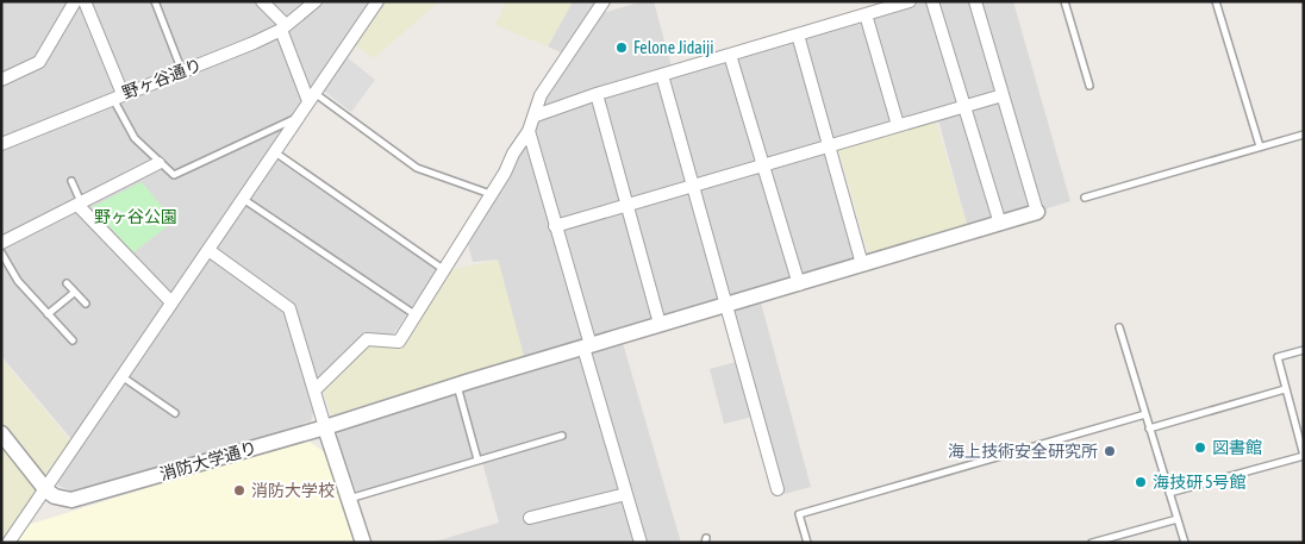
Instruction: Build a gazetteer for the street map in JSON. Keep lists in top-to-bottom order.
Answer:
{
  "streets": {
    "street": ["野ヶ谷通り", "消防大学通り"]
  },
  "parks": ["野ヶ谷公園"],
  "places": [
    "Felone Jidaiji",
    "図書館",
    "海上技術安全研究所",
    "海技研 5号館",
    "消防大学校"
  ]
}
